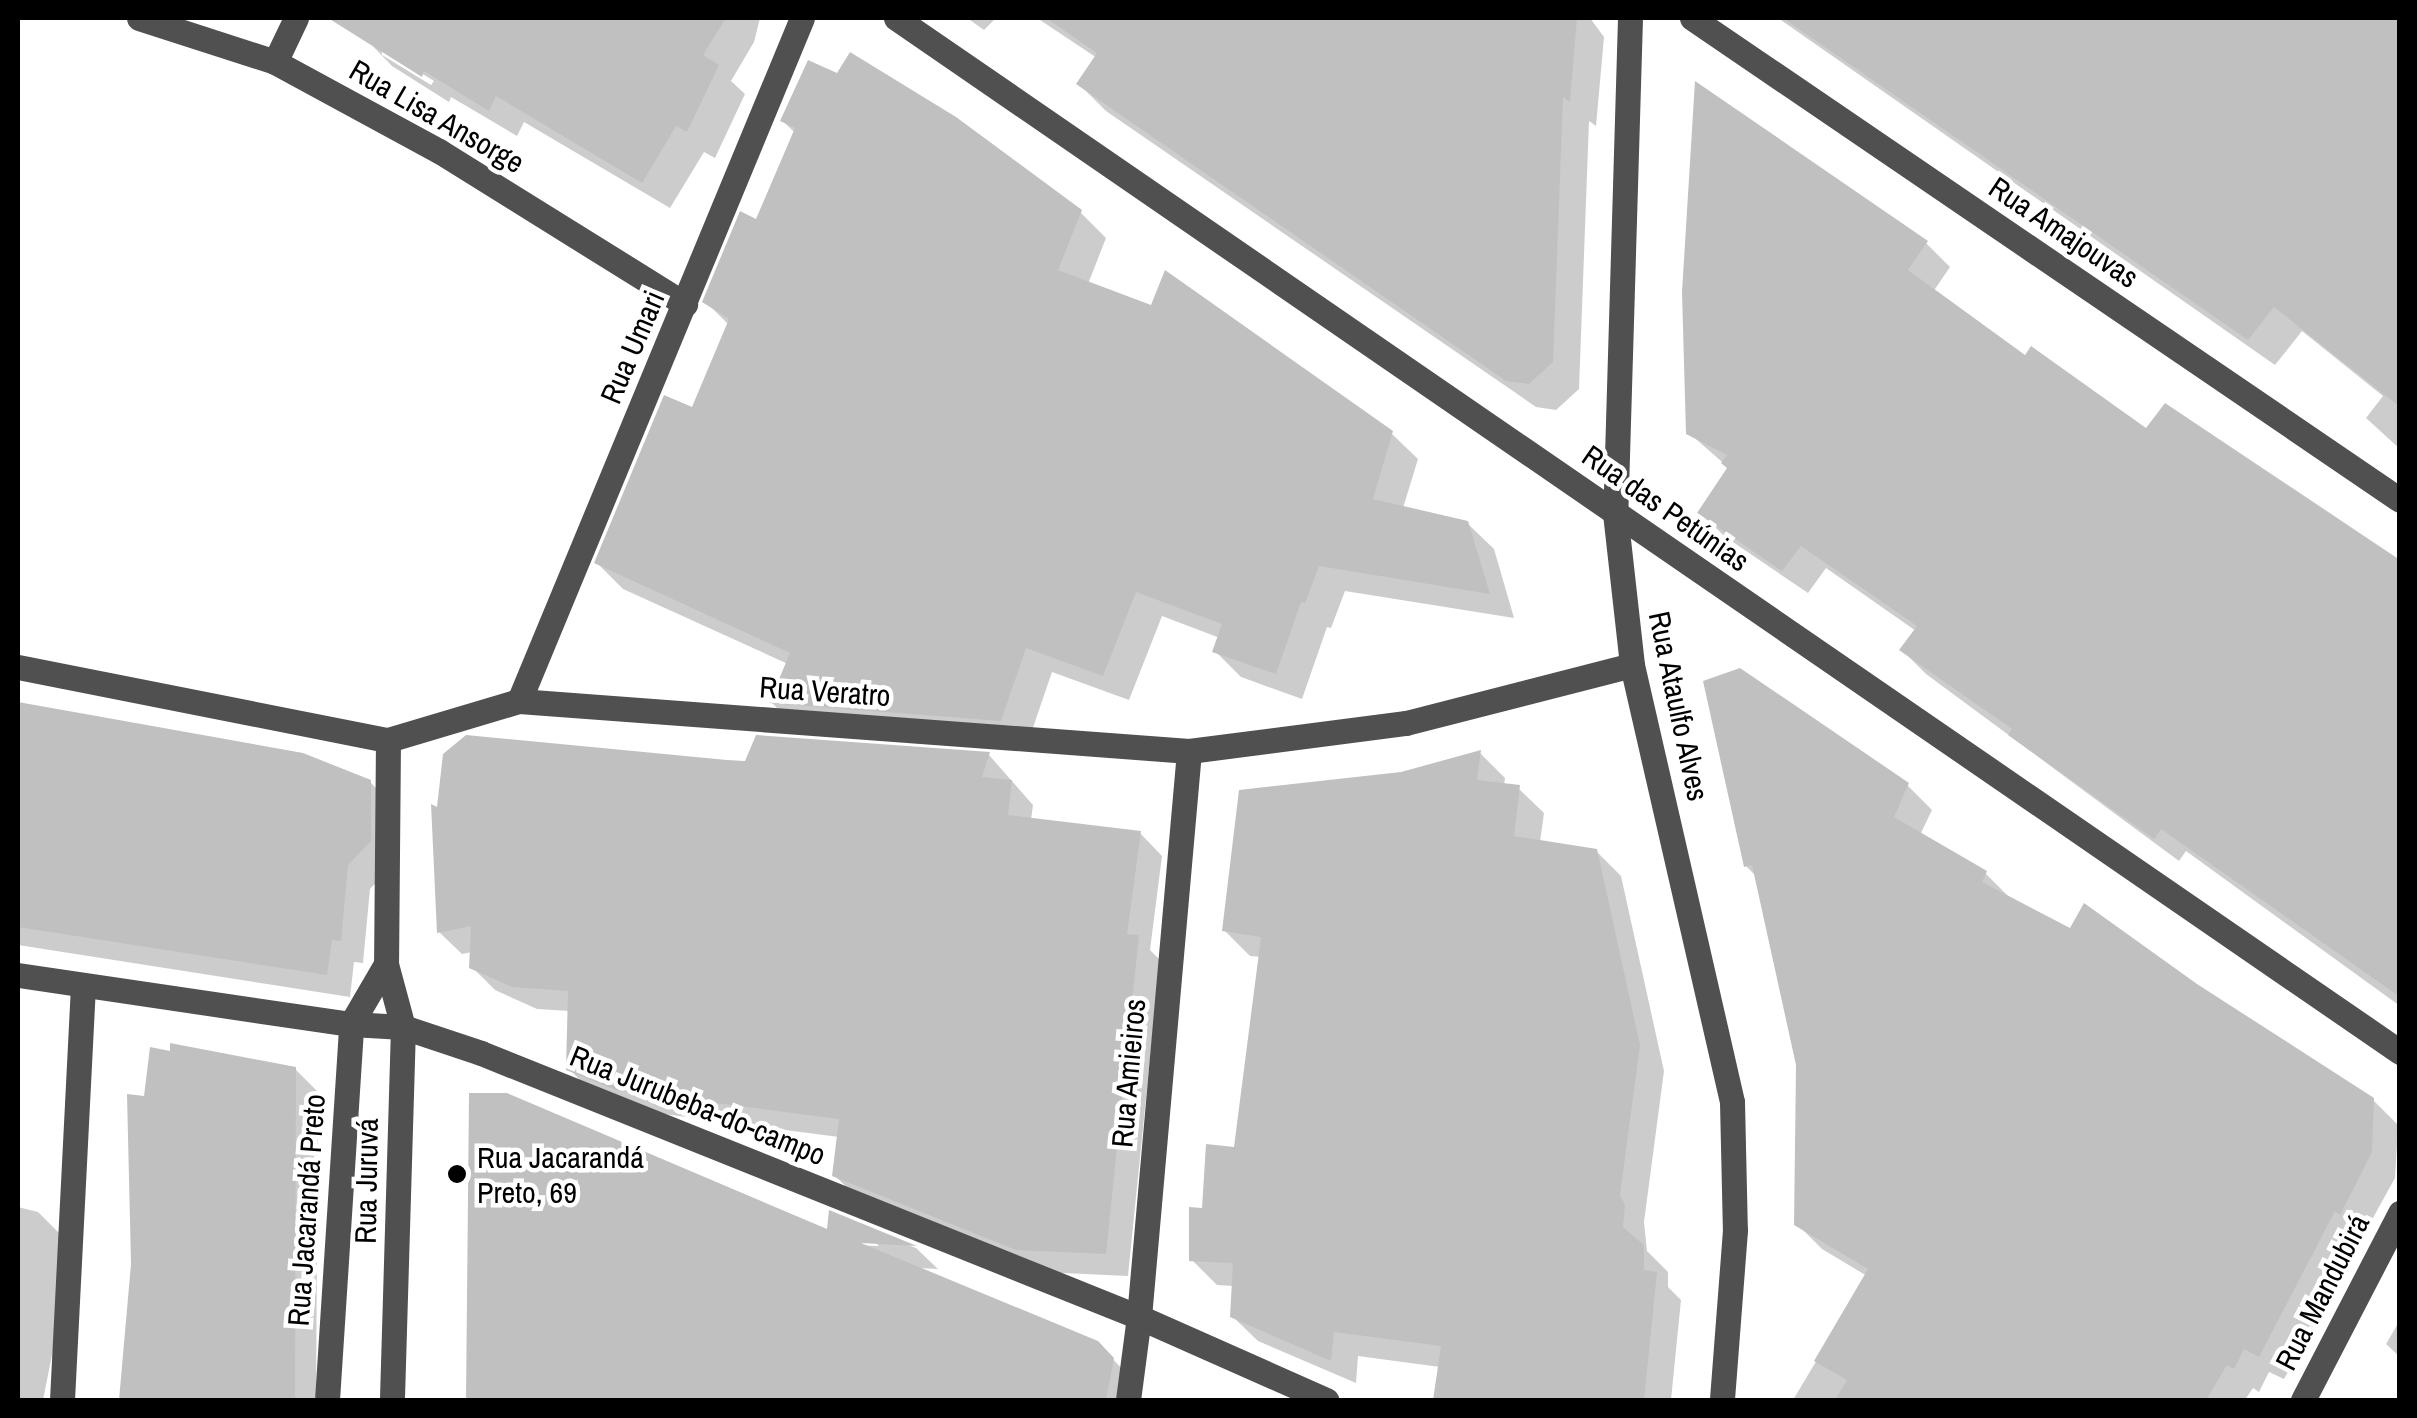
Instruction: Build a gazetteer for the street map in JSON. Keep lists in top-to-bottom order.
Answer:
{
  "streets": {
    "street": [
      "Rua Lisa Ansorge",
      "Rua Amajouvas",
      "Rua Umari",
      "Rua das Petúnias",
      "Rua Veratro",
      "Rua Ataulfo Alves",
      "Rua Amieiros",
      "Rua Jurubeba-do-campo",
      "Rua Juruvá",
      "Rua Jacarandá Preto",
      "Rua Mandubirá"
    ]
  },
  "crossings": [
    ["Rua Lisa Ansorge", "Rua Umari"],
    ["Rua Umari", "Rua Veratro"],
    ["Rua das Petúnias", "Rua Ataulfo Alves"],
    ["Rua Veratro", "Rua Ataulfo Alves"],
    ["Rua Veratro", "Rua Amieiros"],
    ["Rua Veratro", "Rua Juruvá"],
    ["Rua Amieiros", "Rua Jurubeba-do-campo"],
    ["Rua Jurubeba-do-campo", "Rua Juruvá"],
    ["Rua Jurubeba-do-campo", "Rua Jacarandá Preto"],
    ["Rua Juruvá", "Rua Jacarandá Preto"]
  ],
  "places": ["Rua Jacarandá Preto, 69"]
}
